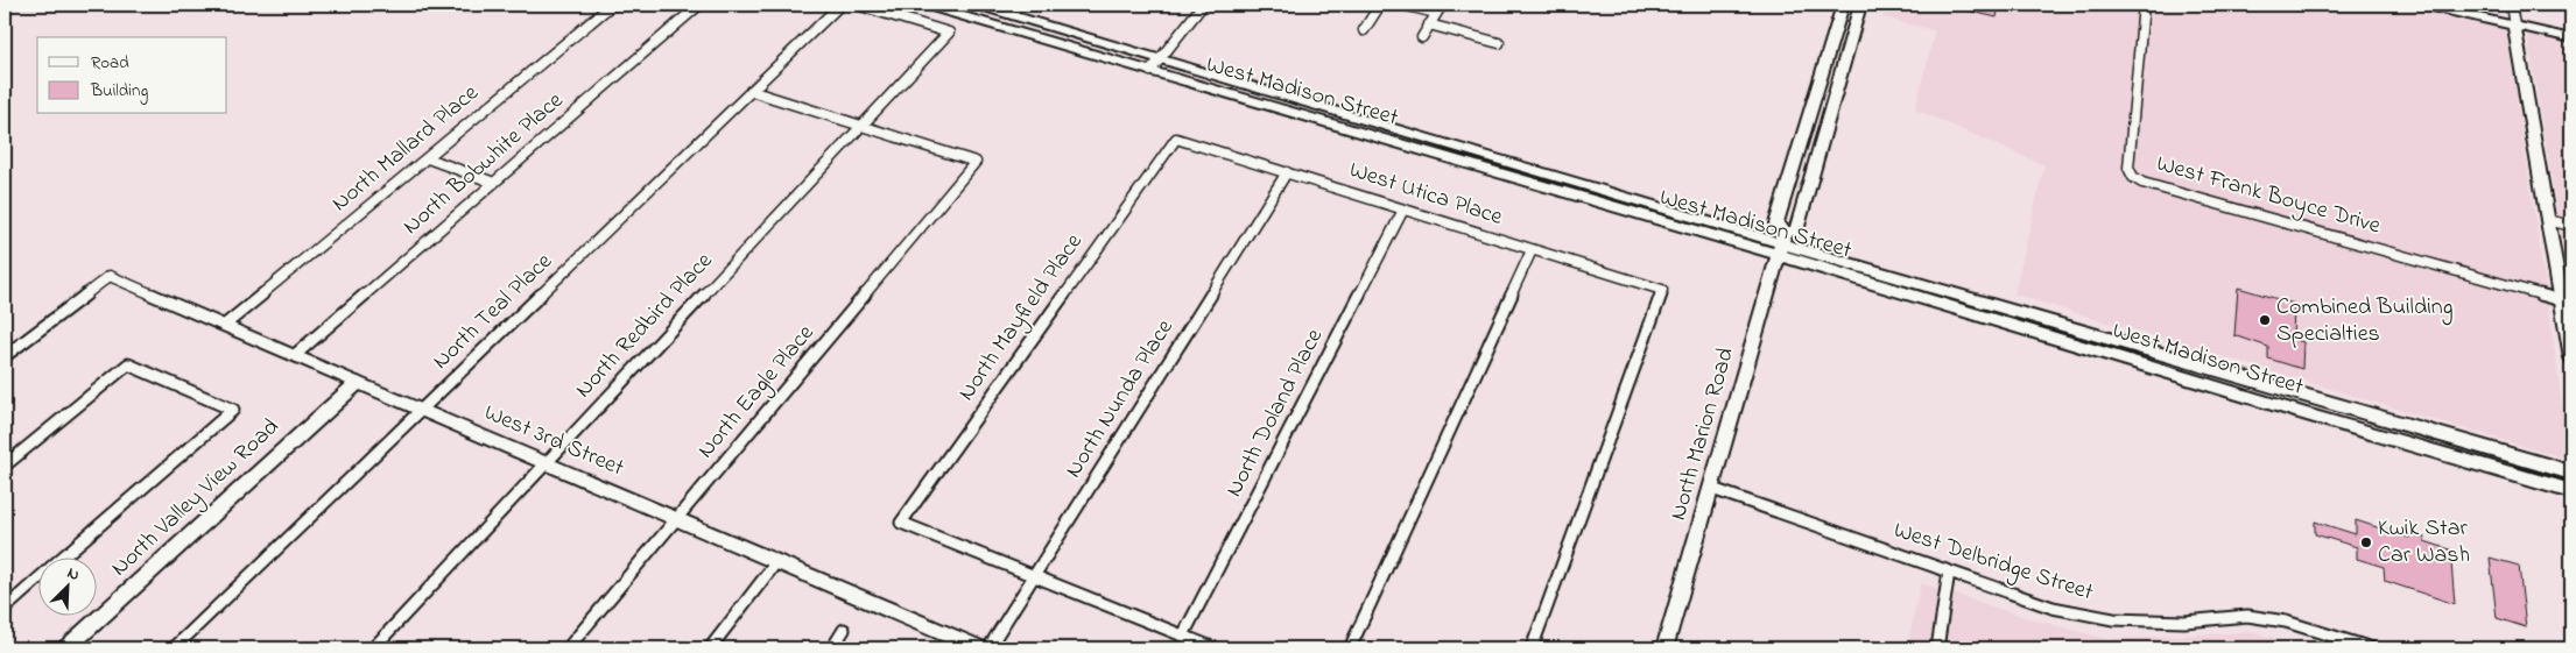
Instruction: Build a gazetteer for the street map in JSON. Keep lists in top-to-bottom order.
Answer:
{
  "streets": {
    "street": [
      "West Madison Street",
      "North Mallard Place",
      "North Bobwhite Place",
      "West Utica Place",
      "West Frank Boyce Drive",
      "North Teal Place",
      "North Mayfield Place",
      "North Redbird Place",
      "North Eagle Place",
      "North Nunda Place",
      "North Doland Place",
      "North Marion Road",
      "West 3rd Street",
      "North Valley View Road",
      "West Delbridge Street"
    ]
  },
  "crossings": [
    ["West Madison Street", "North Marion Road"],
    ["North Mallard Place", "West 3rd Street"],
    ["North Bobwhite Place", "West 3rd Street"],
    ["West Utica Place", "North Mayfield Place"],
    ["West Utica Place", "North Nunda Place"],
    ["West Utica Place", "North Doland Place"],
    ["North Teal Place", "West 3rd Street"],
    ["North Mayfield Place", "North Nunda Place"],
    ["North Redbird Place", "West 3rd Street"],
    ["North Eagle Place", "West 3rd Street"],
    ["North Marion Road", "West Delbridge Street"],
    ["West 3rd Street", "North Valley View Road"]
  ],
  "places": ["Combined Building Specialties", "Kwik Star Car Wash"],
  "legend": ["Road", "Building"],
  "north": "top right"
}
